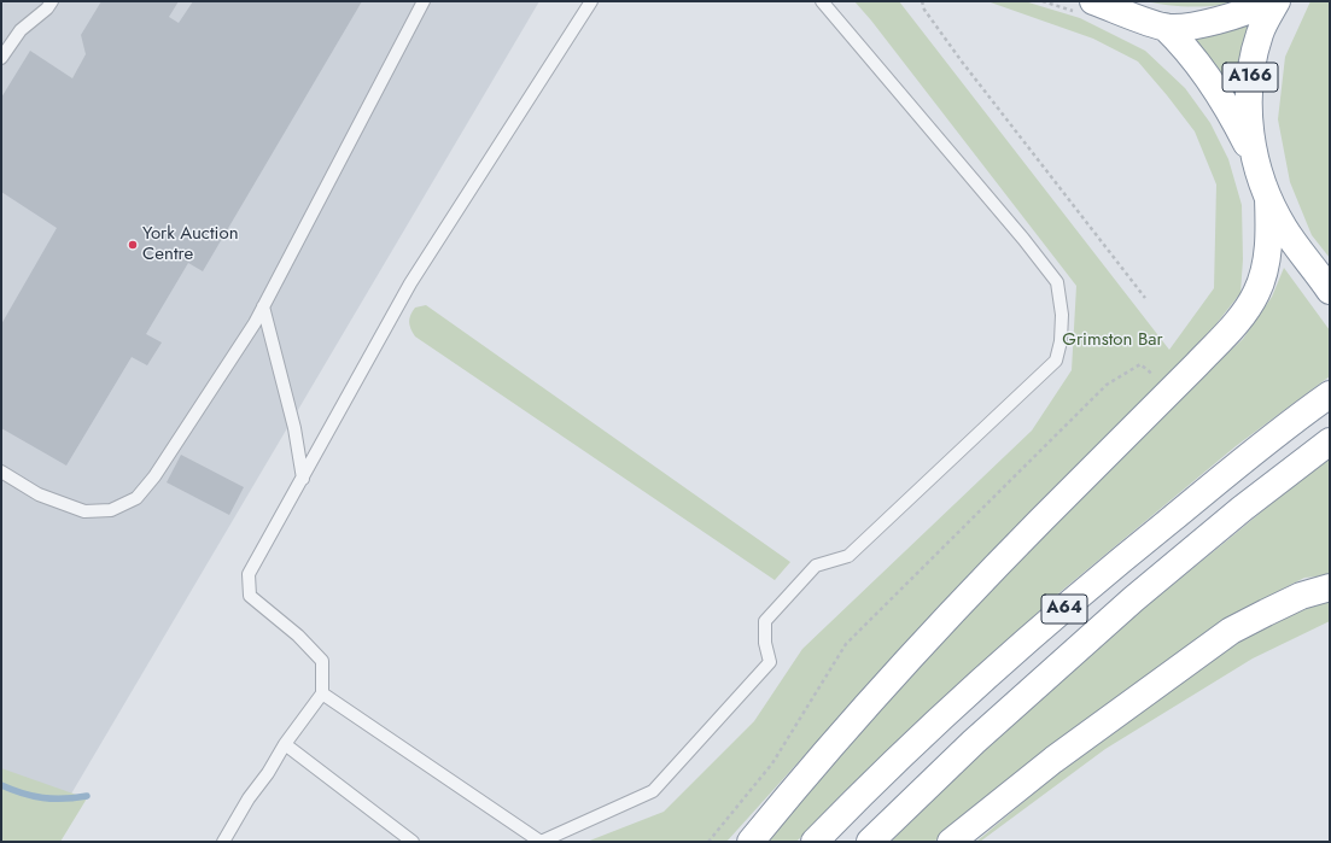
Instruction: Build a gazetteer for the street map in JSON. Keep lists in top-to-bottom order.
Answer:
{
  "streets": {
    "highway": ["A166", "A64"]
  },
  "parks": ["Grimston Bar"],
  "places": ["York Auction Centre"]
}
